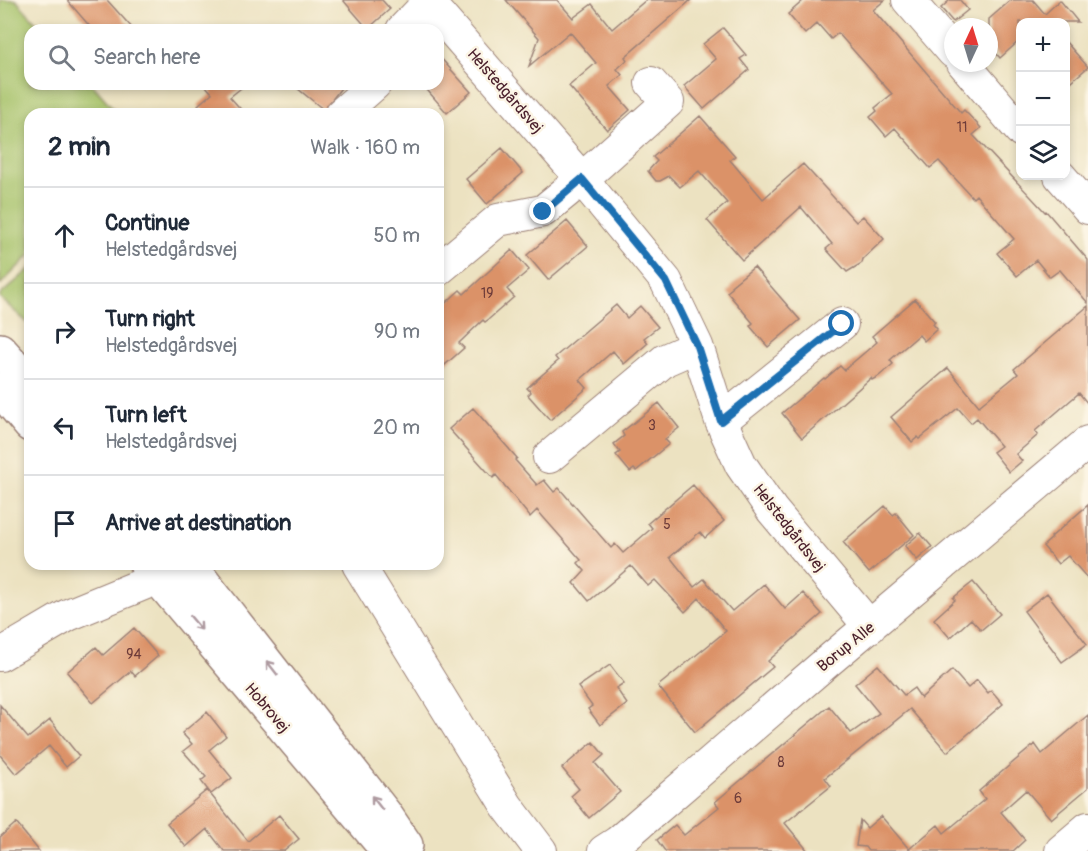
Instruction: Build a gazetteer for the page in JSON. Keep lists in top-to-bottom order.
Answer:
{
  "streets": {
    "main road": ["Hobrovej"],
    "street": ["Helstedgårdsvej", "Borup Alle"]
  },
  "crossings": [
    ["Helstedgårdsvej", "Borup Alle"]
  ],
  "house_numbers": [
    "11",
    "19",
    "3",
    "5",
    "94",
    "8",
    "6"
  ],
  "north": "top",
  "page": {
    "map_buttons": ["+", "−"],
    "search": "Search here",
    "heading": ["2 min", "Walk · 160 m"],
    "list": [
      ["Continue", "Helstedgårdsvej", "50 m"],
      ["Turn right", "Helstedgårdsvej", "90 m"],
      ["Turn left", "Helstedgårdsvej", "20 m"],
      "Arrive at destination"
    ]
  }
}
